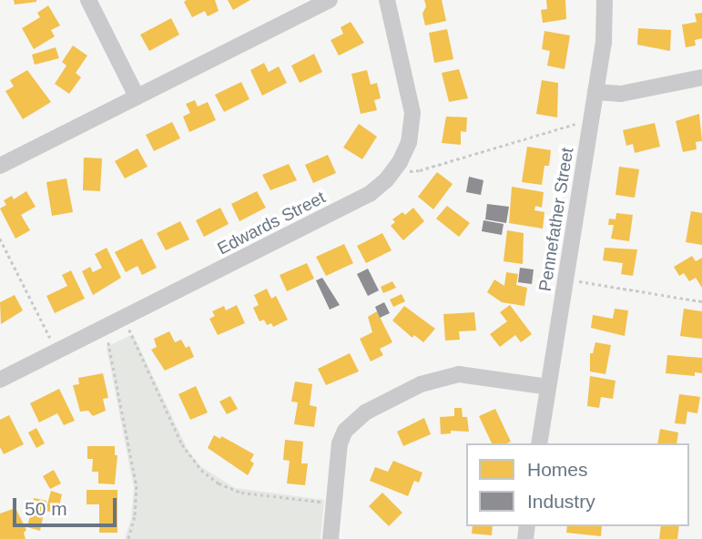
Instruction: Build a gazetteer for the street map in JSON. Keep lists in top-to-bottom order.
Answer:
{
  "streets": {
    "street": ["Pennefather Street", "Edwards Street"]
  },
  "legend": ["Homes", "Industry"],
  "scale_bar": "50 m"
}
